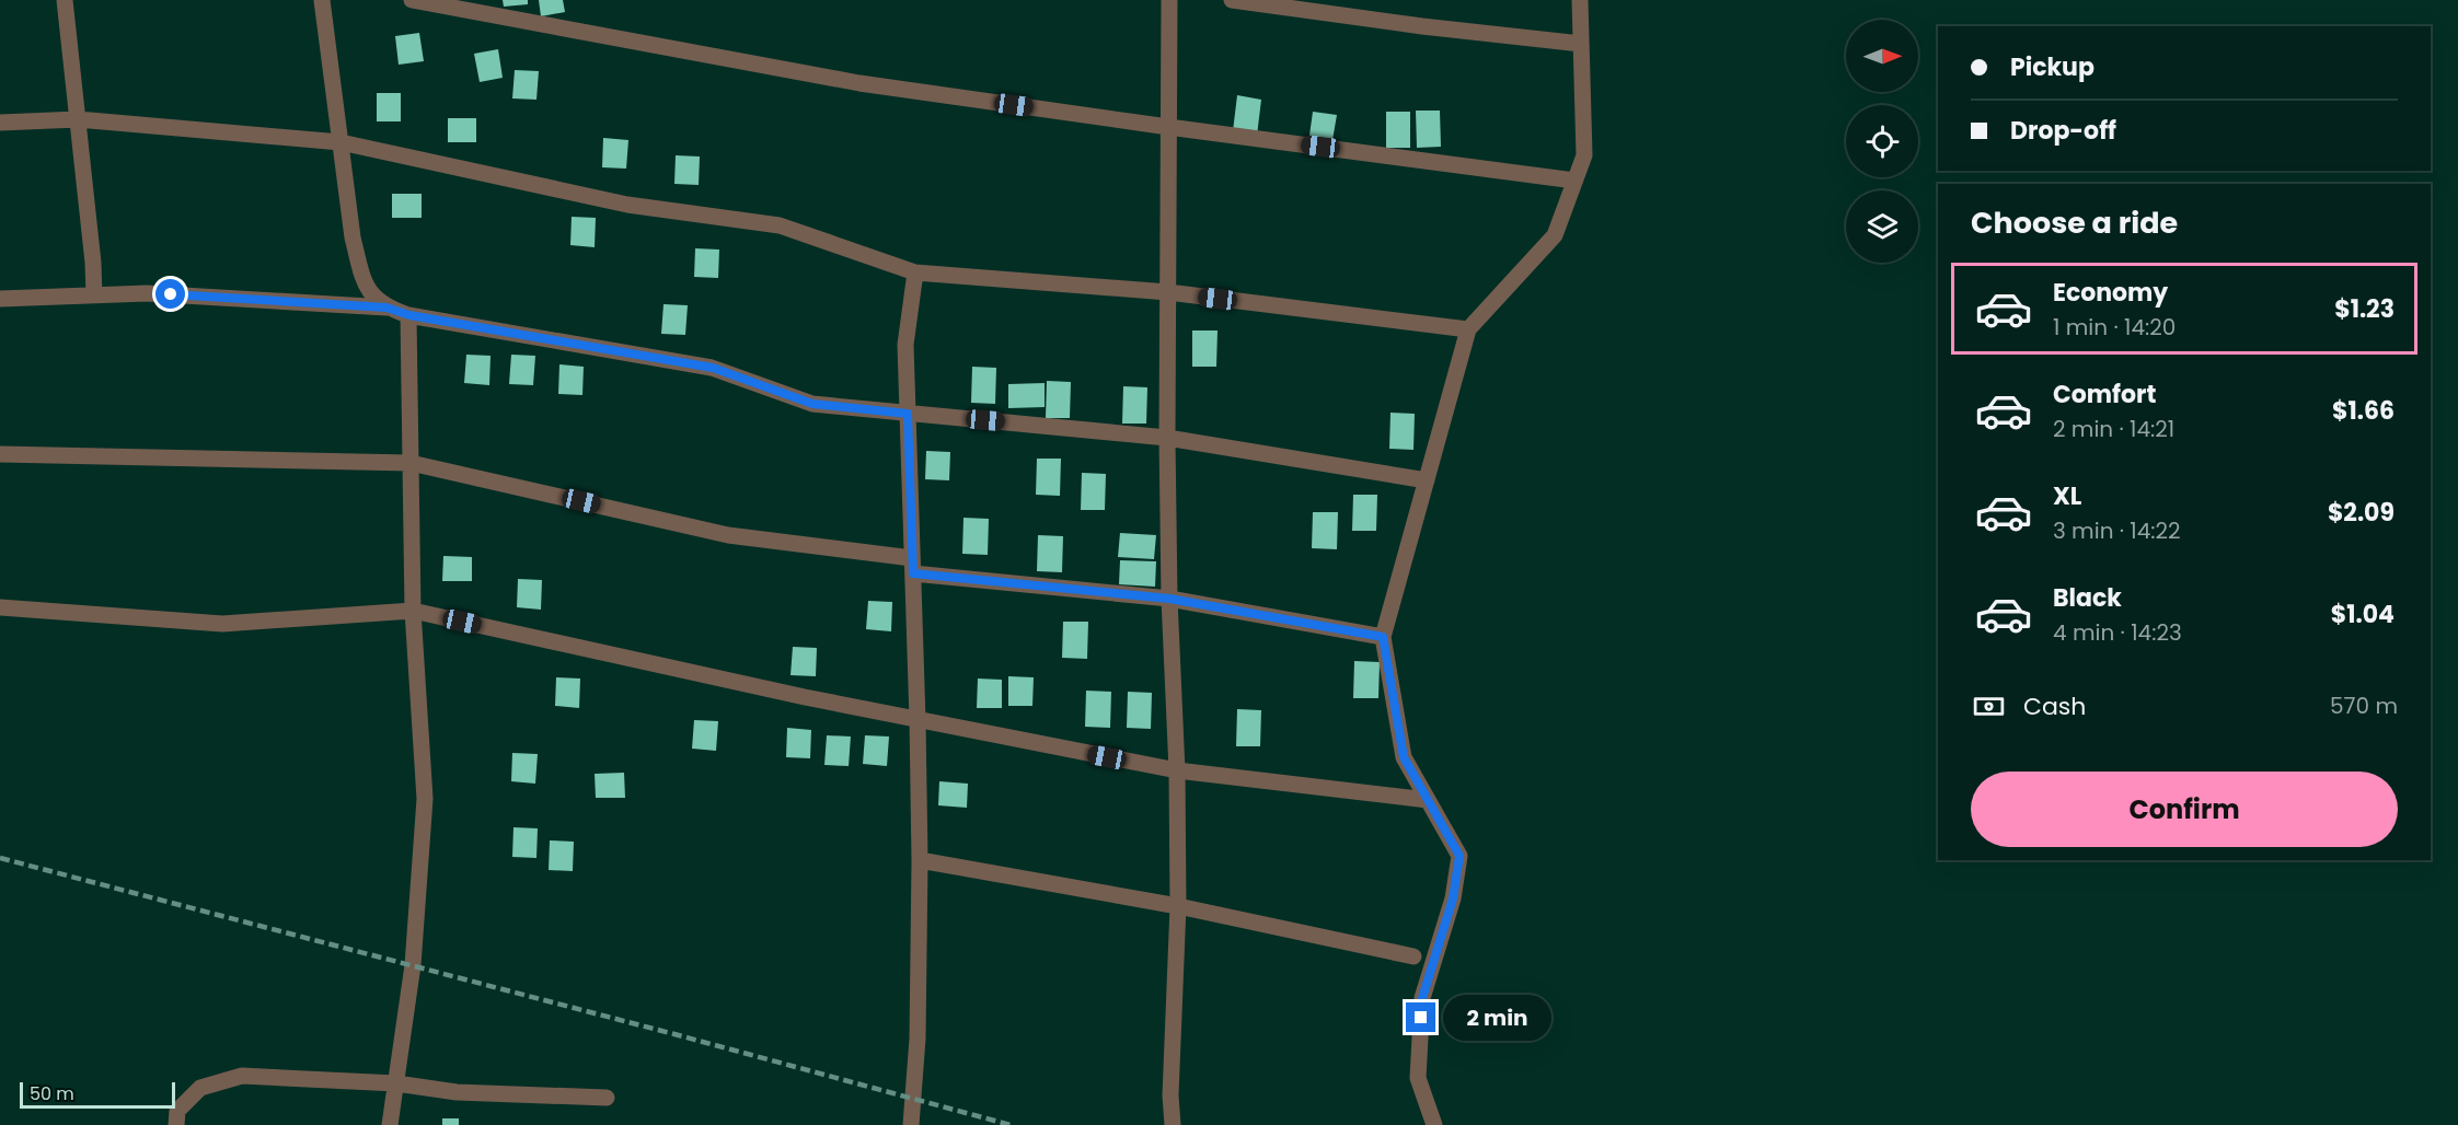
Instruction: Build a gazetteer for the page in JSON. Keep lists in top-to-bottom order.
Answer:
{
  "scale_bar": "50 m",
  "north": "right",
  "page": {
    "banner": ["Pickup", "Drop-off"],
    "heading": "Choose a ride",
    "list": [
      {
        "name": "Economy",
        "note": "1 min · 14:20",
        "value": "$1.23"
      },
      {
        "name": "Comfort",
        "note": "2 min · 14:21",
        "value": "$1.66"
      },
      {
        "name": "XL",
        "note": "3 min · 14:22",
        "value": "$2.09"
      },
      {
        "name": "Black",
        "note": "4 min · 14:23",
        "value": "$1.04"
      }
    ],
    "pay": ["Cash", "570 m"],
    "buttons": "Confirm",
    "bubble": "2 min",
    "scale": "50 m"
  }
}
